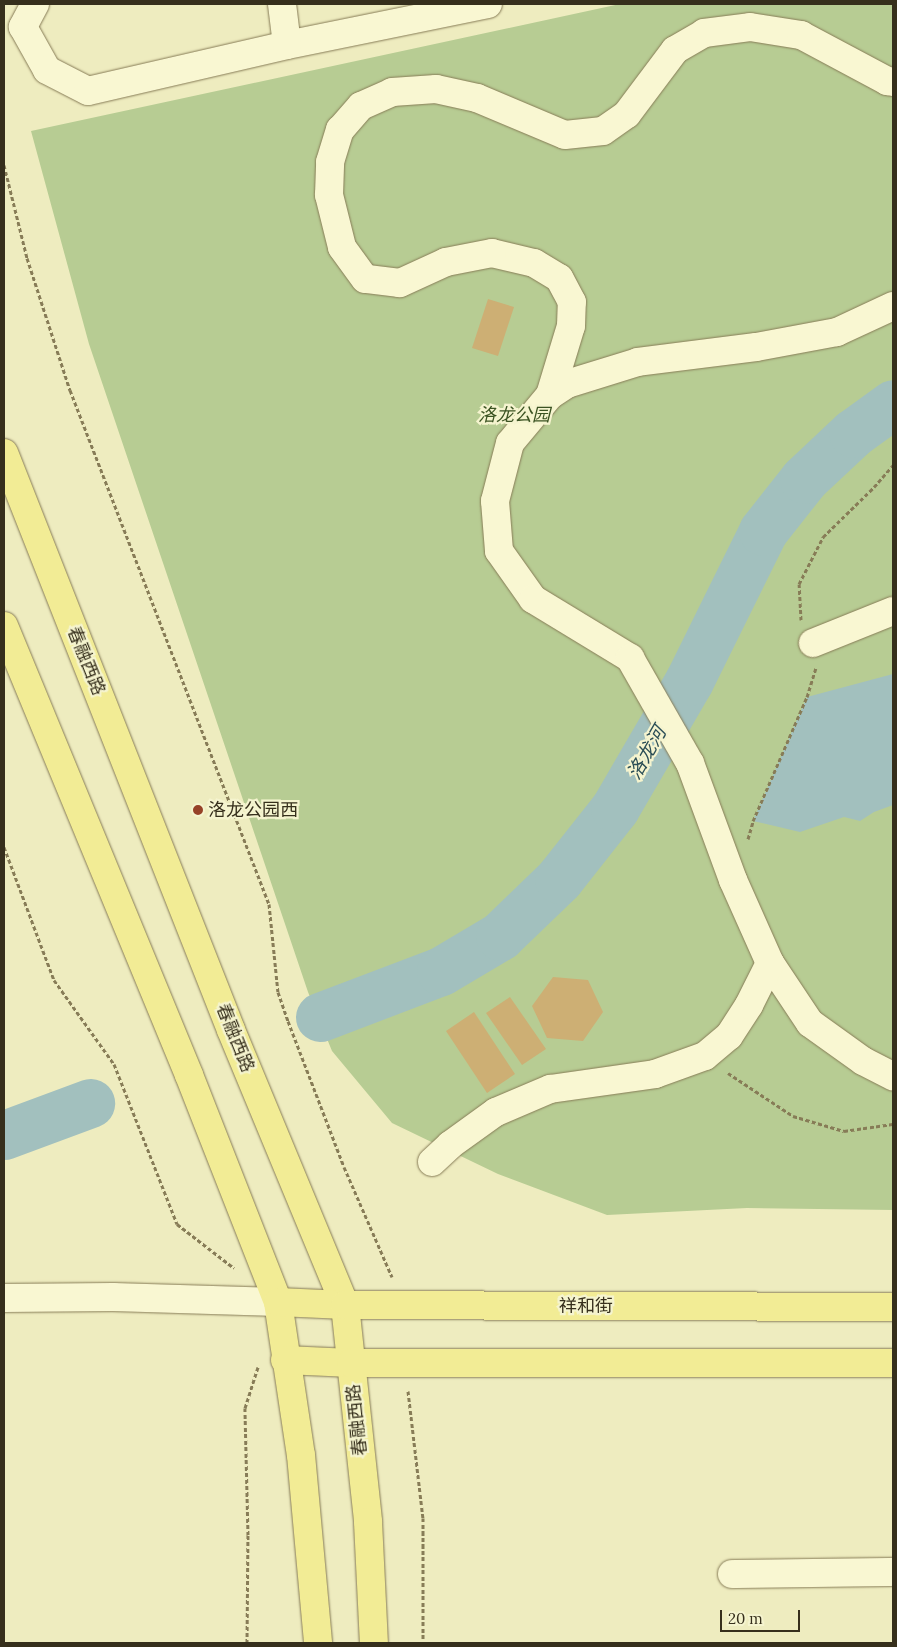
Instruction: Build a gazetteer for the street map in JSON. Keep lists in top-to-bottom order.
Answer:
{
  "streets": {
    "main road": ["春融西路", "祥和街"]
  },
  "crossings": [
    ["春融西路", "祥和街"]
  ],
  "water": ["洛龙河"],
  "parks": ["洛龙公园"],
  "places": ["洛龙公园西"],
  "scale_bar": "20 m"
}
